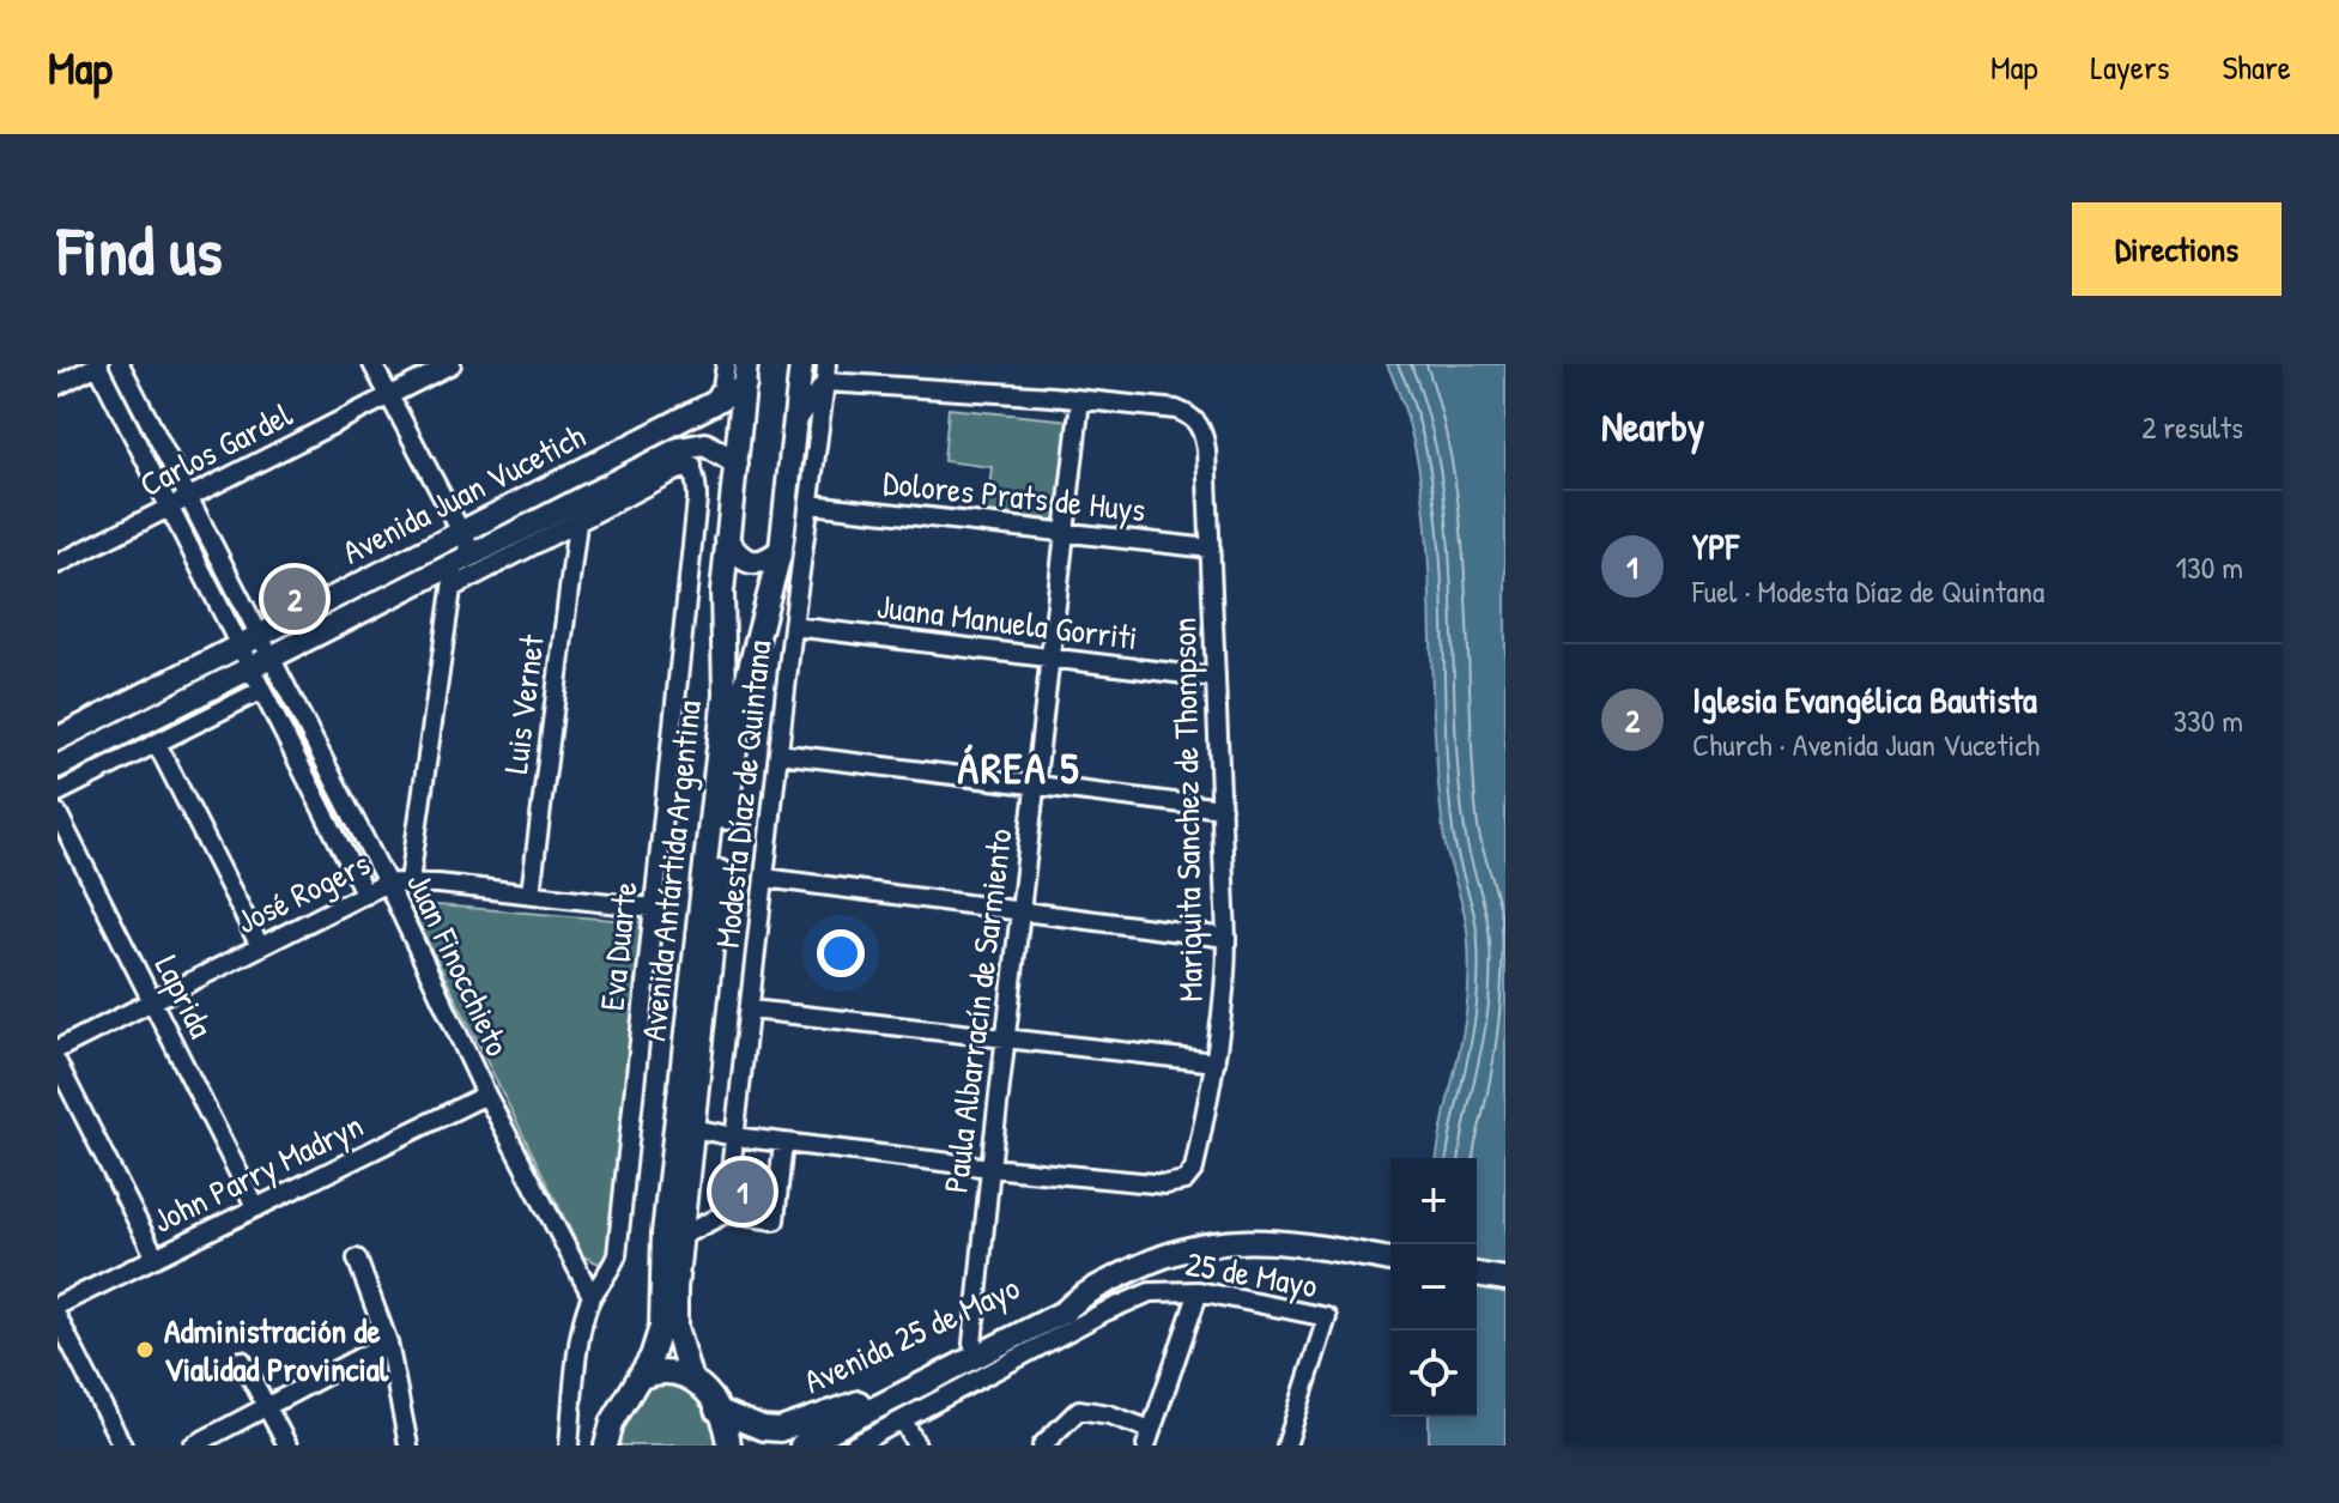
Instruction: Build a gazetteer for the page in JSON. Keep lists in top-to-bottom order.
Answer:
{
  "streets": {
    "main road": ["Avenida Juan Vucetich", "Avenida Antártida Argentina", "Avenida 25 de Mayo"],
    "street": [
      "Carlos Gardel",
      "Dolores Prats de Huys",
      "Juana Manuela Gorriti",
      "Luis Vernet",
      "Modesta Díaz de Quintana",
      "Mariquita Sanchez de Thompson",
      "José Rogers",
      "Eva Duarte",
      "Juan Finocchieto",
      "Laprida",
      "Paula Albarracín de Sarmiento",
      "John Parry Madryn",
      "25 de Mayo"
    ]
  },
  "crossings": [
    ["Avenida Juan Vucetich", "Avenida Antártida Argentina"],
    ["Avenida Juan Vucetich", "Eva Duarte"],
    ["Avenida Juan Vucetich", "Juan Finocchieto"],
    ["Dolores Prats de Huys", "Modesta Díaz de Quintana"],
    ["Dolores Prats de Huys", "Mariquita Sanchez de Thompson"],
    ["Dolores Prats de Huys", "Paula Albarracín de Sarmiento"],
    ["Juana Manuela Gorriti", "Modesta Díaz de Quintana"],
    ["Juana Manuela Gorriti", "Mariquita Sanchez de Thompson"],
    ["Juana Manuela Gorriti", "Paula Albarracín de Sarmiento"],
    ["Luis Vernet", "José Rogers"],
    ["Mariquita Sanchez de Thompson", "Paula Albarracín de Sarmiento"],
    ["José Rogers", "Eva Duarte"],
    ["José Rogers", "Juan Finocchieto"],
    ["José Rogers", "Laprida"],
    ["Eva Duarte", "Juan Finocchieto"],
    ["Juan Finocchieto", "John Parry Madryn"],
    ["Laprida", "John Parry Madryn"],
    ["Paula Albarracín de Sarmiento", "Avenida 25 de Mayo"]
  ],
  "districts": ["ÁREA 5"],
  "places": ["Administración de Vialidad Provincial"],
  "page": {
    "header": "Map",
    "nav": ["Map", "Layers", "Share"],
    "buttons": "Directions",
    "title": "Find us",
    "heading": ["Nearby", "2 results"],
    "list": [
      {
        "mark": "1",
        "name": "YPF",
        "note": "Fuel · Modesta Díaz de Quintana",
        "value": "130 m"
      },
      {
        "mark": "2",
        "name": "Iglesia Evangélica Bautista",
        "note": "Church · Avenida Juan Vucetich",
        "value": "330 m"
      }
    ],
    "pins": ["2", "1"],
    "map_buttons": ["+", "−"]
  }
}
